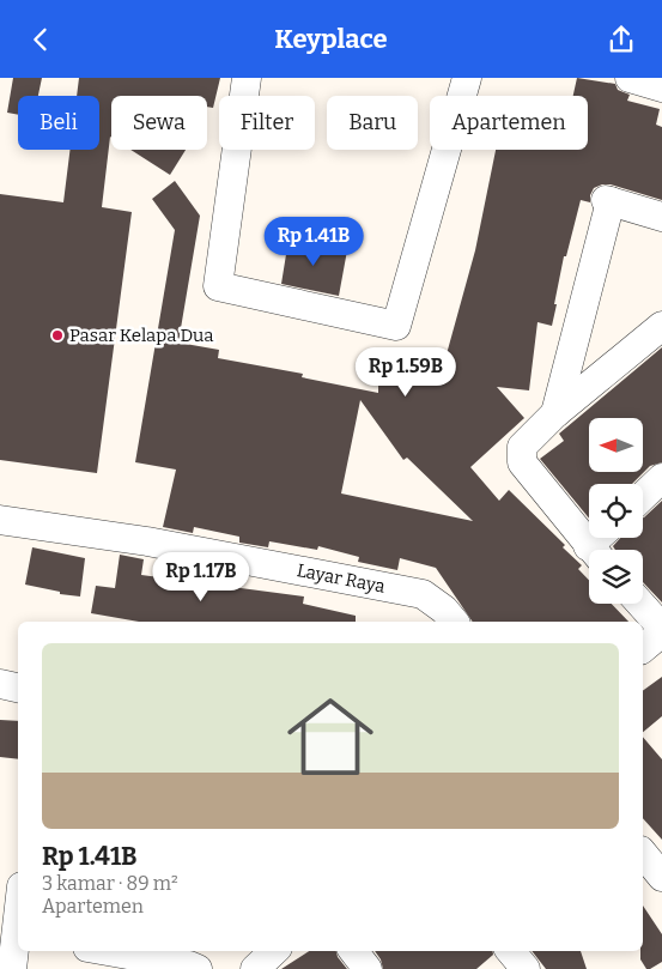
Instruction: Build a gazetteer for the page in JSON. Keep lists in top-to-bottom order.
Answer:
{
  "streets": {
    "street": ["Layar Raya"]
  },
  "places": ["Pasar Kelapa Dua"],
  "north": "left",
  "page": {
    "header": "Keyplace",
    "chip": [
      "Beli",
      "Sewa",
      "Filter",
      "Baru",
      "Apartemen"
    ],
    "price": ["Rp 1.41B", "Rp 1.59B", "Rp 1.17B"],
    "list": [
      {
        "name": "Rp 1.41B",
        "note": "3 kamar · 89 m² · Apartemen"
      }
    ]
  }
}
